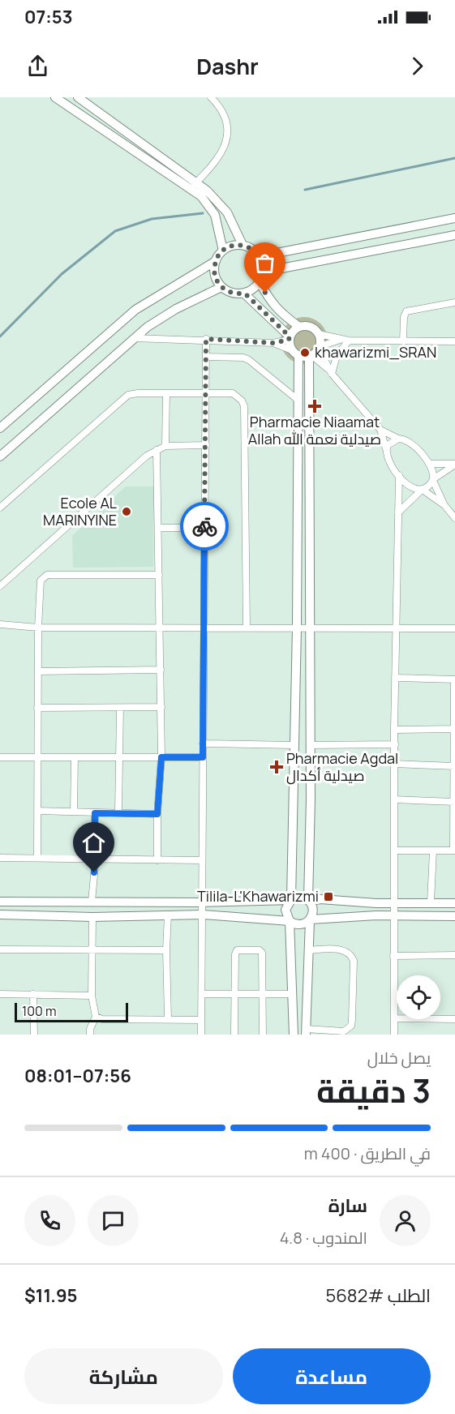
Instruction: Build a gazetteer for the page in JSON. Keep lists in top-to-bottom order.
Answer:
{
  "places": {
    "other": ["khawarizmi_SRAN", "Ecole AL MARINYINE"],
    "health": ["Pharmacie Niaamat Allah صيدلية نعمة الله", "Pharmacie Agdal صيدلية أكدال"],
    "transit": ["Tilila-L'Khawarizmi"]
  },
  "scale_bar": "100 m",
  "page": {
    "status": "07:53",
    "header": "Dashr",
    "scale": "100 m",
    "heading": ["3 دقيقة", "يصل خلال", "07:56–08:01"],
    "panel": [
      "سارة",
      "المندوب · 4.8",
      "الطلب #5682",
      "$11.95"
    ],
    "bar": "في الطريق · 400 m",
    "buttons": ["مساعدة", "مشاركة"]
  }
}
